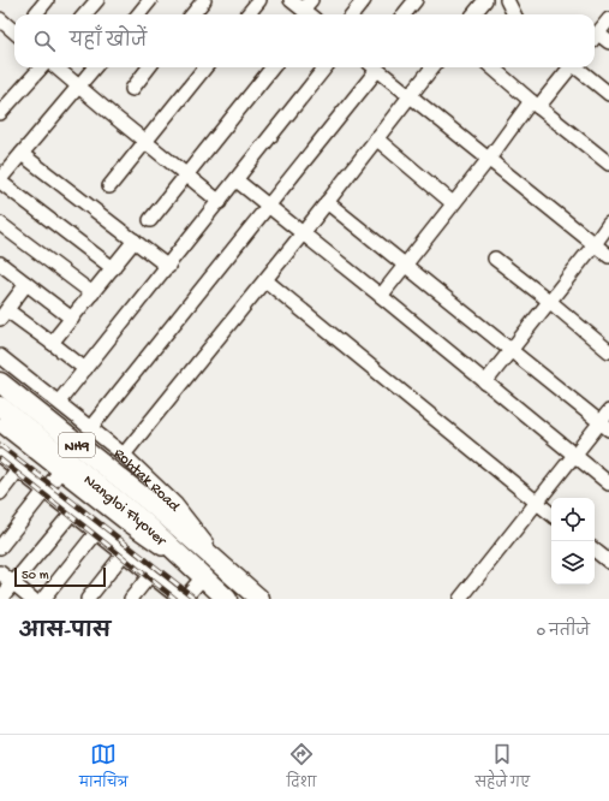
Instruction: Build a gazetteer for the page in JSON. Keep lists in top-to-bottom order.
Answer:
{
  "streets": {
    "highway": ["NH9", "Rohtak Road", "Nangloi Flyover"]
  },
  "crossings": [
    ["NH9", "Nangloi Flyover"],
    ["Rohtak Road", "Nangloi Flyover"]
  ],
  "scale_bar": "50 m",
  "page": {
    "search": "यहाँ खोजें",
    "scale": "50 m",
    "heading": ["आस-पास", "0 नतीजे"],
    "nav": ["मानचित्र", "दिशा", "सहेजे गए"]
  }
}
